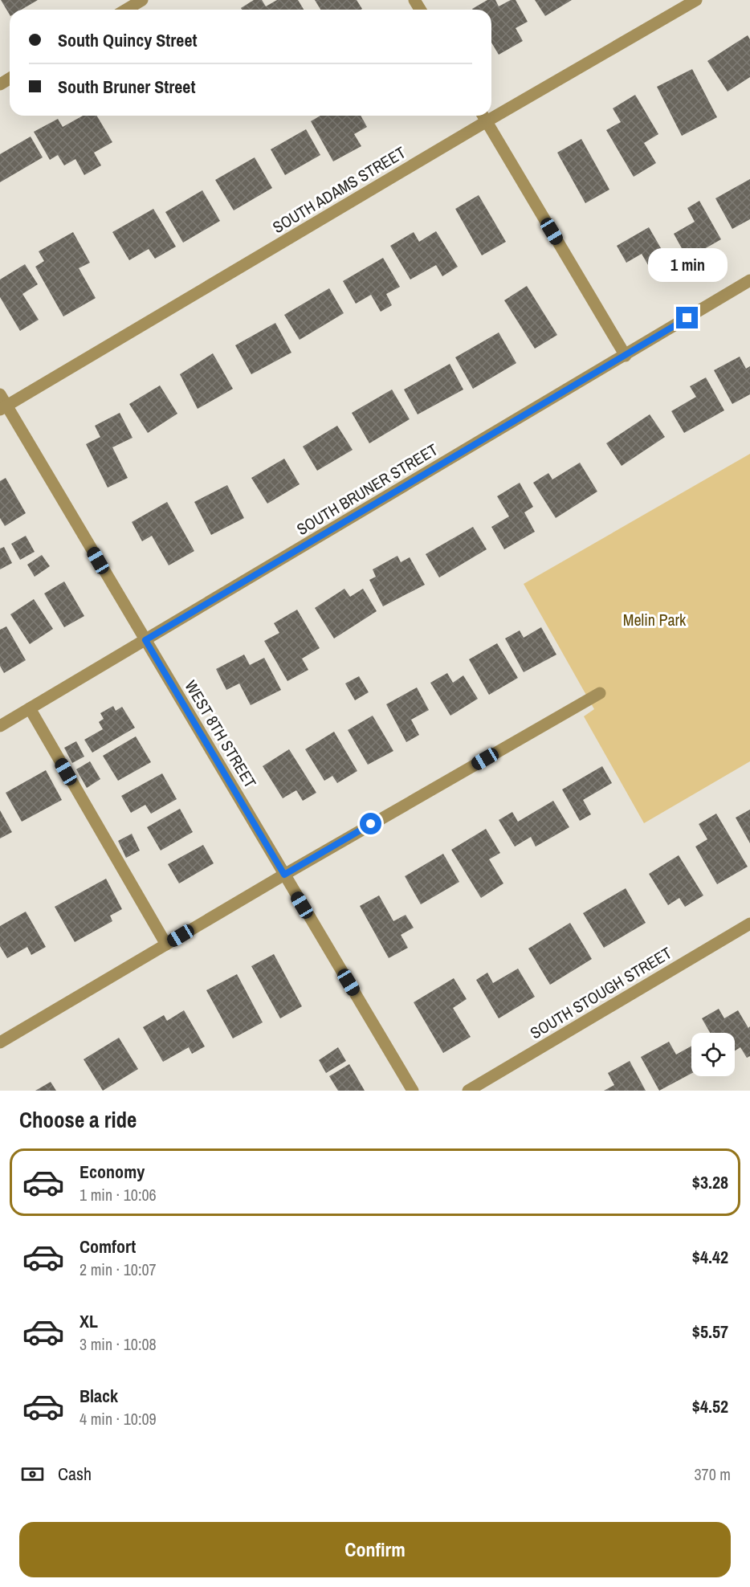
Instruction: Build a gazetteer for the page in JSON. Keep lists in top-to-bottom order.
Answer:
{
  "streets": {
    "street": [
      "SOUTH ADAMS STREET",
      "SOUTH BRUNER STREET",
      "WEST 8TH STREET",
      "SOUTH STOUGH STREET"
    ]
  },
  "crossings": [
    ["SOUTH ADAMS STREET", "WEST 8TH STREET"],
    ["SOUTH BRUNER STREET", "WEST 8TH STREET"]
  ],
  "parks": ["Melin Park"],
  "page": {
    "banner": ["South Quincy Street", "South Bruner Street"],
    "bubble": "1 min",
    "heading": "Choose a ride",
    "list": [
      {
        "name": "Economy",
        "note": "1 min · 10:06",
        "value": "$3.28"
      },
      {
        "name": "Comfort",
        "note": "2 min · 10:07",
        "value": "$4.42"
      },
      {
        "name": "XL",
        "note": "3 min · 10:08",
        "value": "$5.57"
      },
      {
        "name": "Black",
        "note": "4 min · 10:09",
        "value": "$4.52"
      }
    ],
    "pay": ["Cash", "370 m"],
    "buttons": "Confirm"
  }
}
